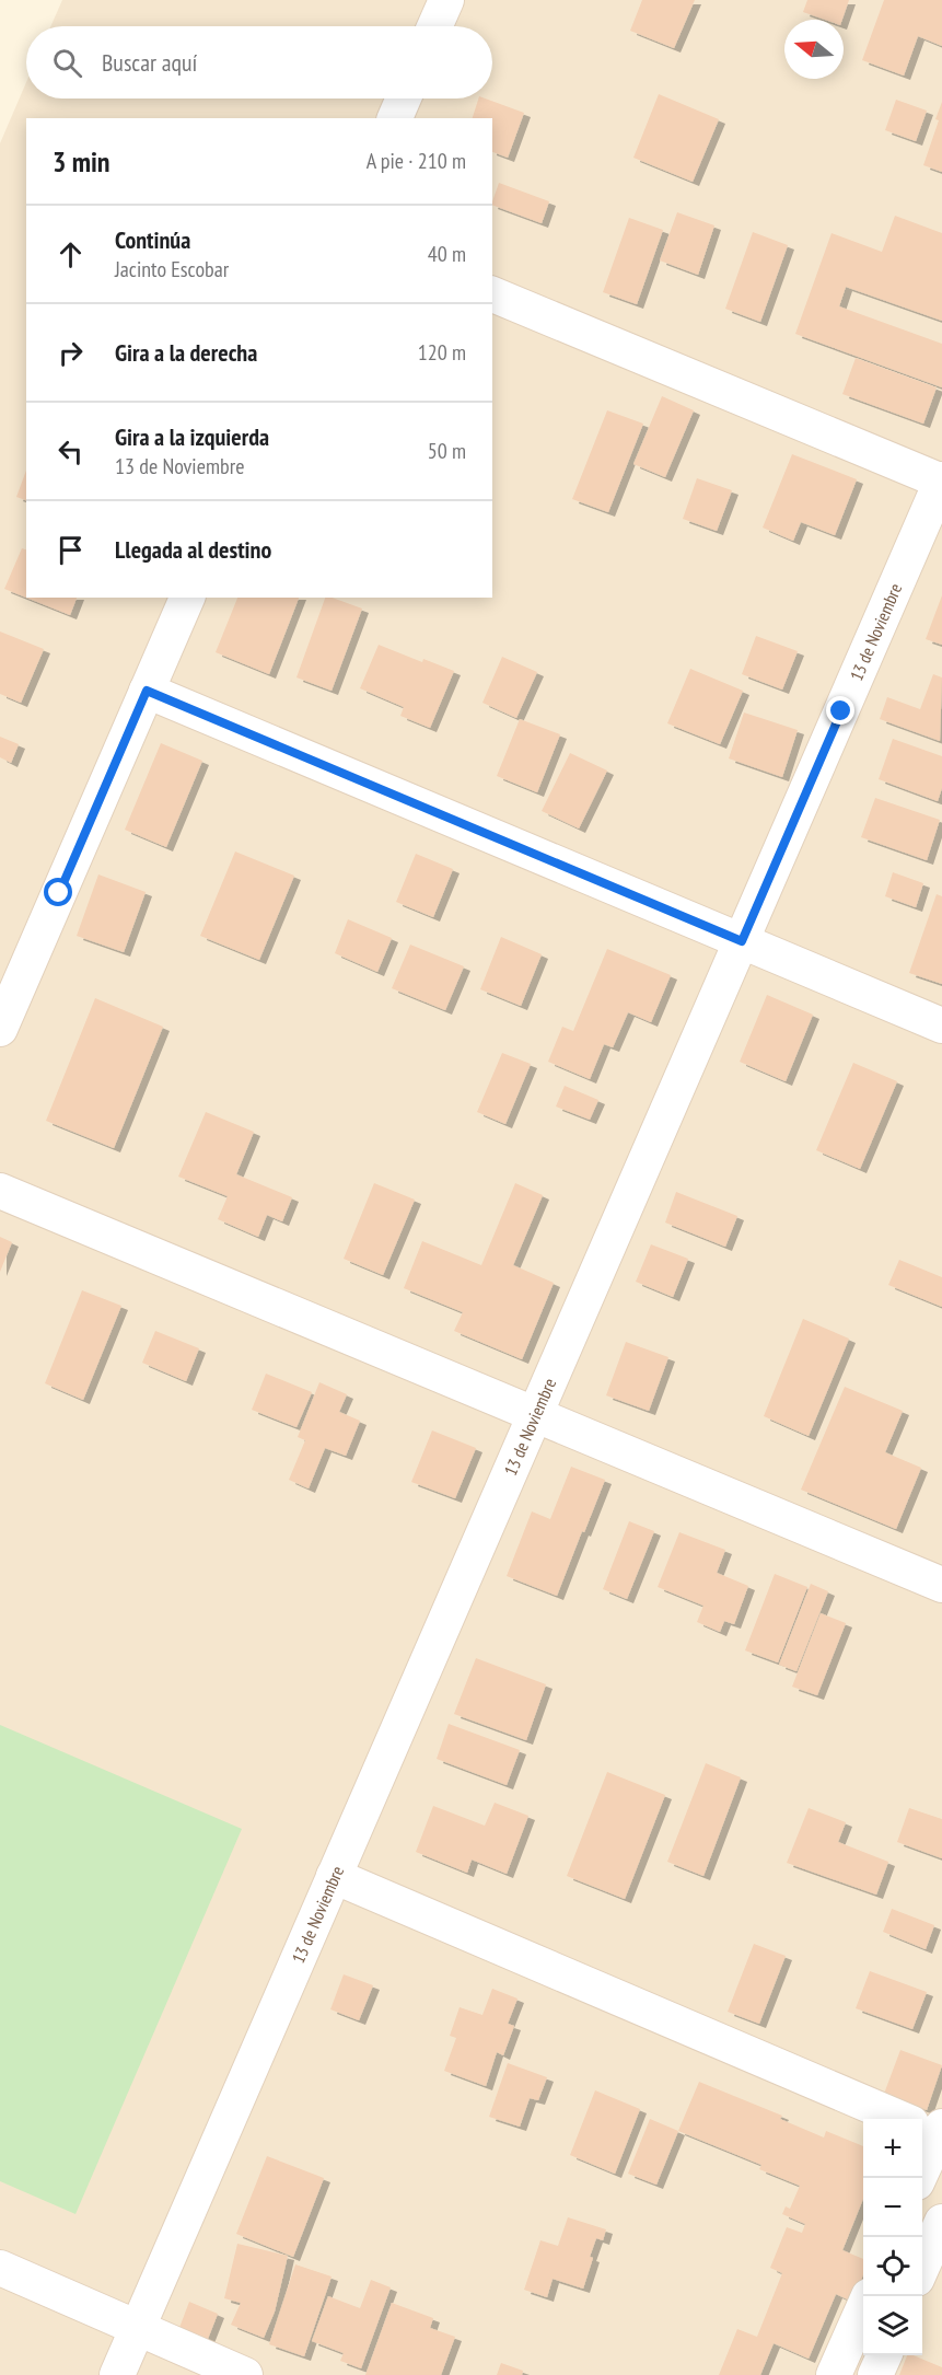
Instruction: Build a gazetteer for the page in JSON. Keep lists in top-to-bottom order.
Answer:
{
  "streets": {
    "street": ["13 de Noviembre"]
  },
  "north": "left",
  "page": {
    "search": "Buscar aquí",
    "heading": ["3 min", "A pie · 210 m"],
    "list": [
      ["Continúa", "Jacinto Escobar", "40 m"],
      ["Gira a la derecha", "120 m"],
      ["Gira a la izquierda", "13 de Noviembre", "50 m"],
      "Llegada al destino"
    ],
    "map_buttons": ["+", "−"]
  }
}
